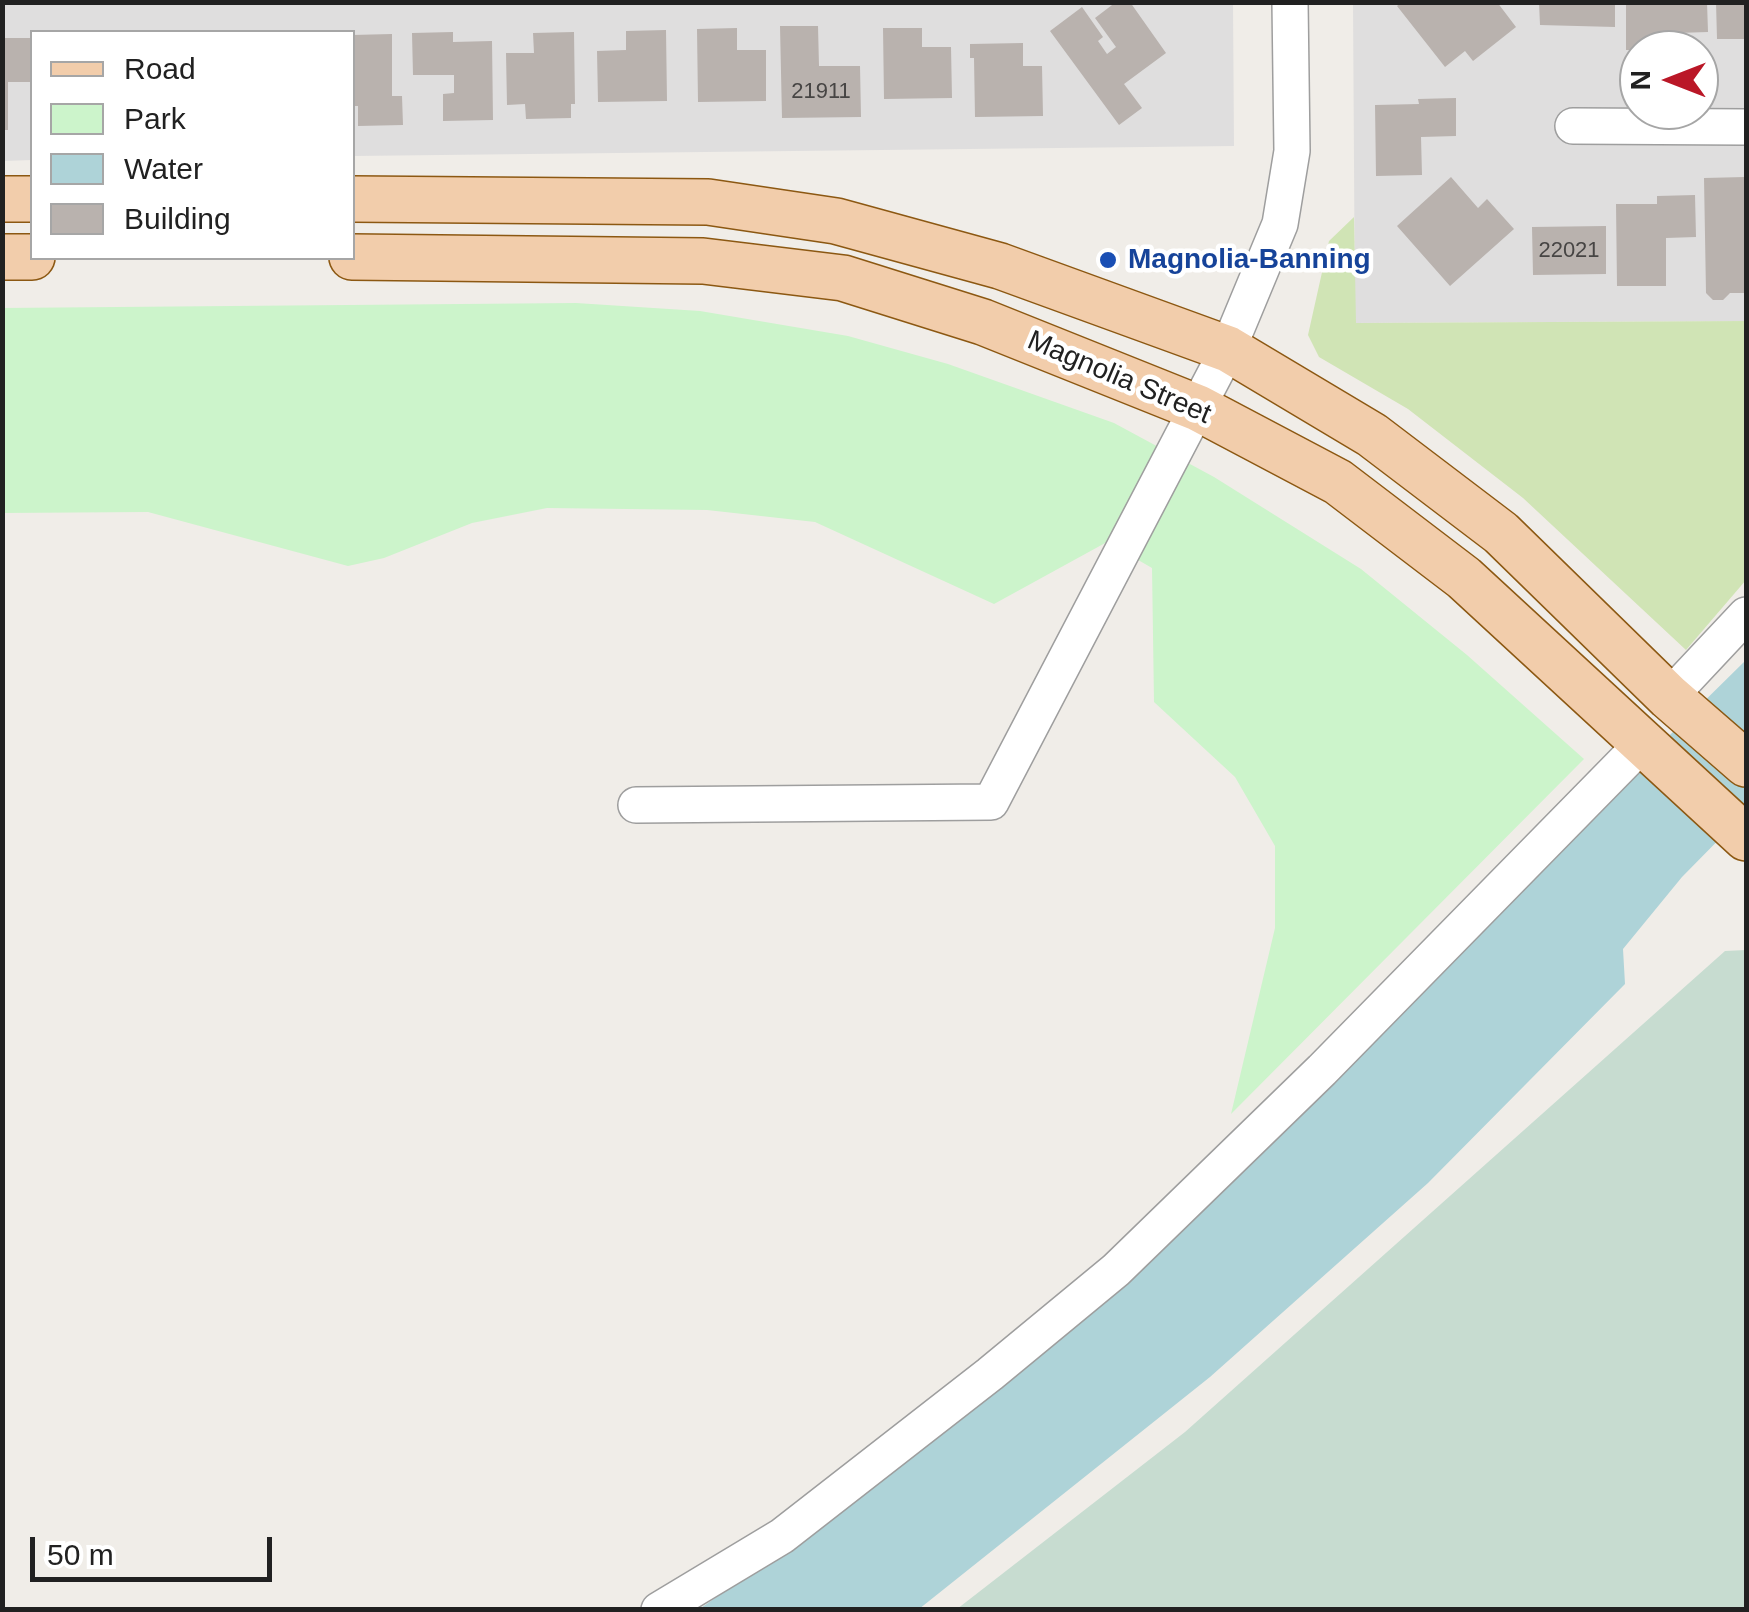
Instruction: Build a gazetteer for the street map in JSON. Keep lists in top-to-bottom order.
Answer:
{
  "streets": {
    "main road": ["Magnolia Street"]
  },
  "places": ["Magnolia-Banning"],
  "house_numbers": ["21911", "22021"],
  "legend": [
    "Road",
    "Park",
    "Water",
    "Building"
  ],
  "scale_bar": "50 m",
  "north": "left"
}
